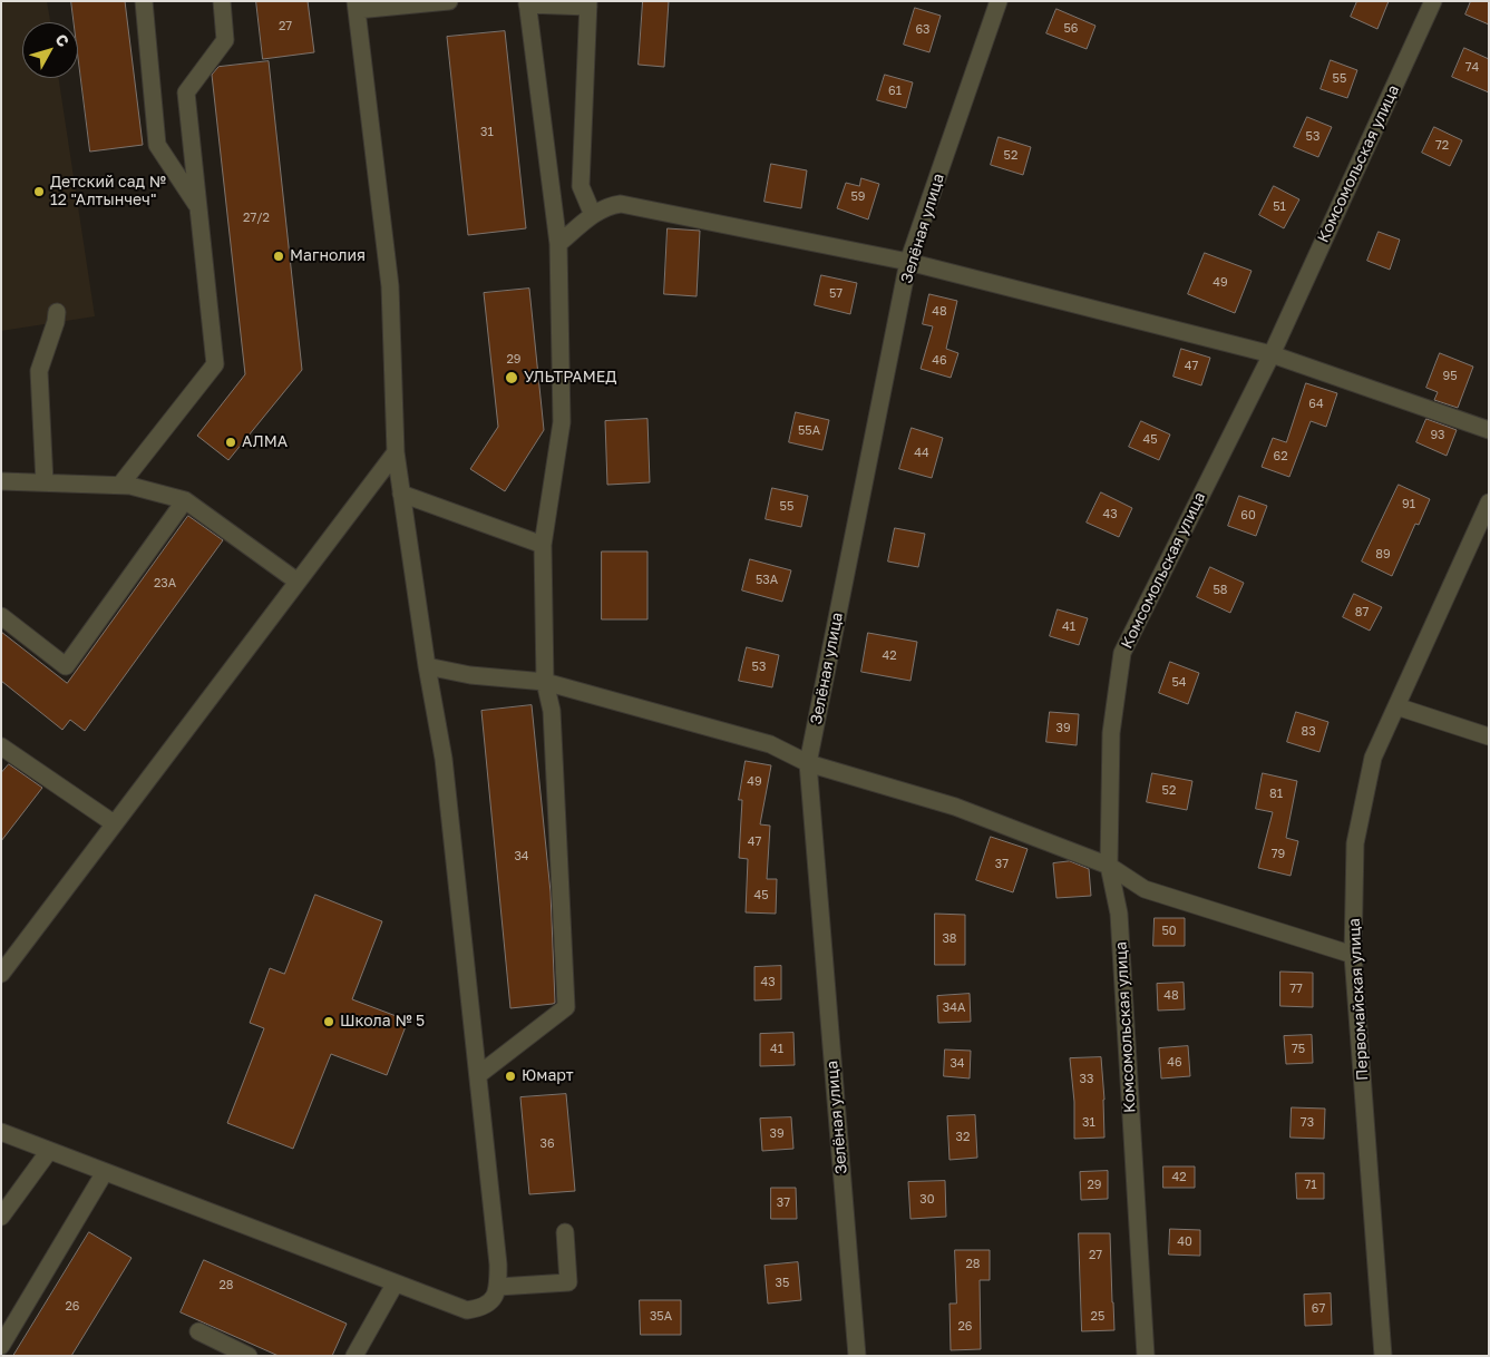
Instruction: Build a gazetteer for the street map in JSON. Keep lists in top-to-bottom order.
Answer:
{
  "streets": {
    "street": ["Комсомольская улица", "Зелёная улица", "Первомайская улица"]
  },
  "places": [
    "Детский сад № 12 \"Алтынчеч\"",
    "Магнолия",
    "УЛЬТРАМЕД",
    "АЛМА",
    "Школа № 5",
    "Юмарт"
  ],
  "house_numbers": [
    "27",
    "56",
    "63",
    "74",
    "55",
    "61",
    "31",
    "53",
    "72",
    "52",
    "59",
    "51",
    "27/2",
    "49",
    "57",
    "48",
    "29",
    "46",
    "47",
    "95",
    "64",
    "55А",
    "93",
    "45",
    "44",
    "62",
    "91",
    "55",
    "43",
    "60",
    "89",
    "53А",
    "23А",
    "58",
    "87",
    "41",
    "42",
    "53",
    "54",
    "39",
    "83",
    "49",
    "52",
    "81",
    "47",
    "79",
    "34",
    "37",
    "45",
    "50",
    "38",
    "43",
    "77",
    "48",
    "34А",
    "41",
    "75",
    "46",
    "34",
    "33",
    "31",
    "73",
    "39",
    "32",
    "36",
    "42",
    "29",
    "71",
    "30",
    "37",
    "40",
    "27",
    "28",
    "35",
    "28",
    "26",
    "67",
    "35А",
    "25",
    "26"
  ],
  "north": "top right"
}
